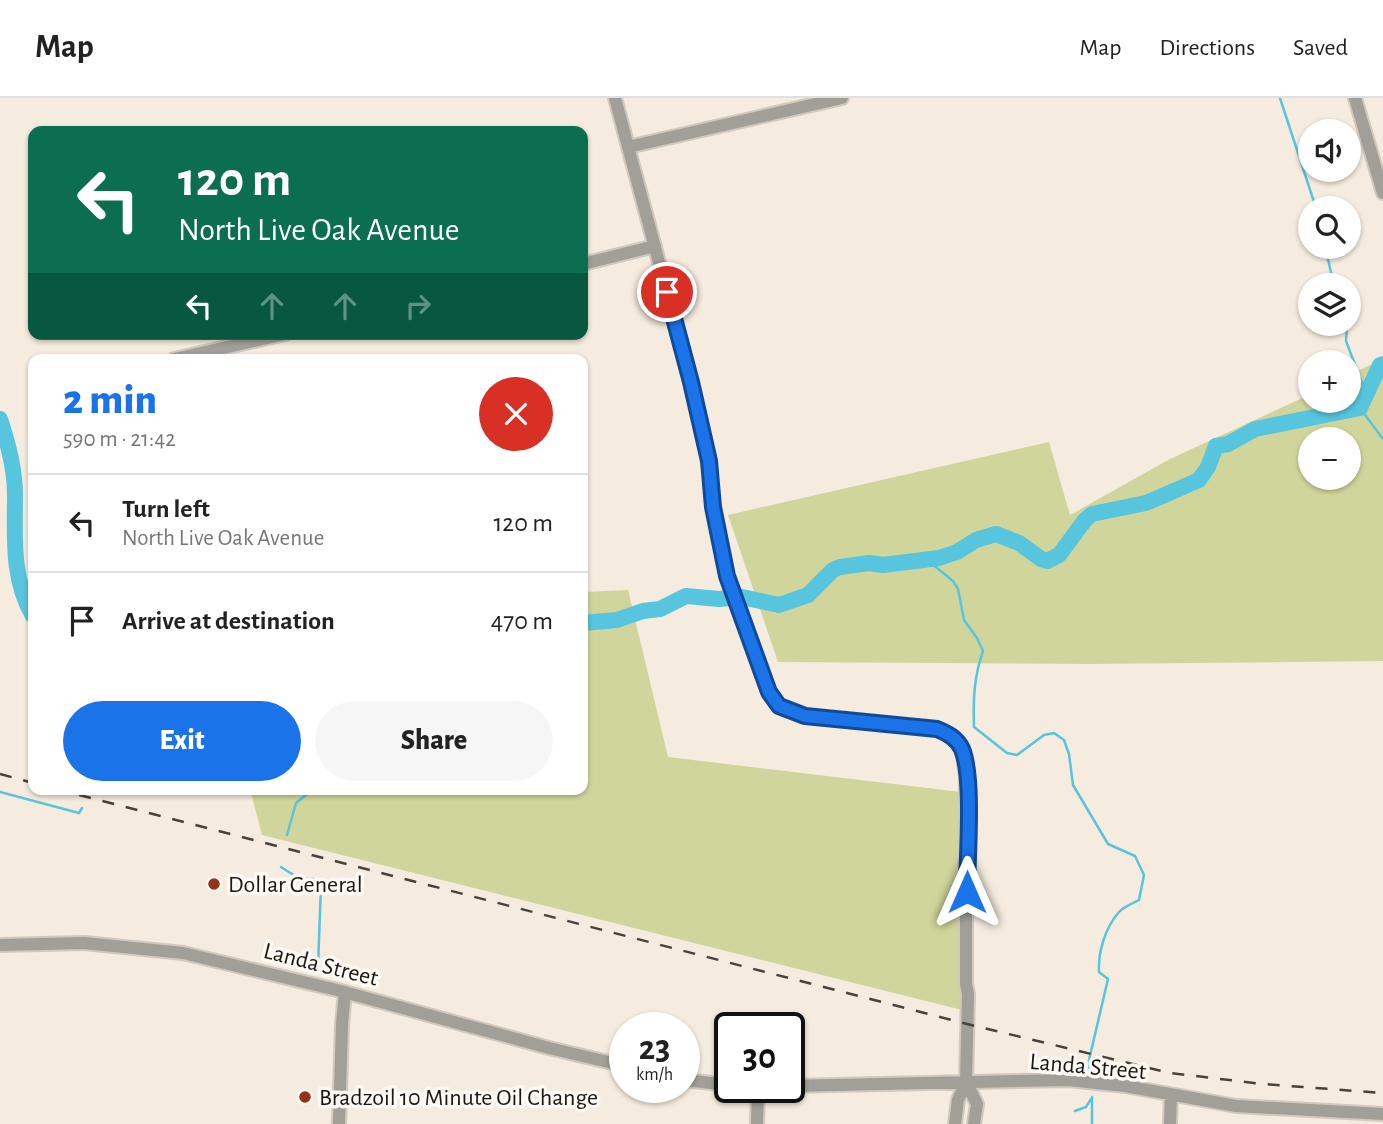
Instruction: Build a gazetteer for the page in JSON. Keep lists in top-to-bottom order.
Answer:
{
  "streets": {
    "street": ["Landa Street"]
  },
  "places": ["Dollar General", "Bradzoil 10 Minute Oil Change"],
  "page": {
    "header": "Map",
    "nav": ["Map", "Directions", "Saved"],
    "map_buttons": ["+", "−"],
    "turn": ["120 m", "North Live Oak Avenue"],
    "heading": ["2 min", "590 m · 21:42"],
    "list": [
      {
        "name": "Turn left",
        "note": "North Live Oak Avenue",
        "value": "120 m"
      },
      {
        "name": "Arrive at destination",
        "value": "470 m"
      }
    ],
    "buttons": ["Exit", "Share"],
    "speed": "23 km/h",
    "limit": "30"
  }
}
